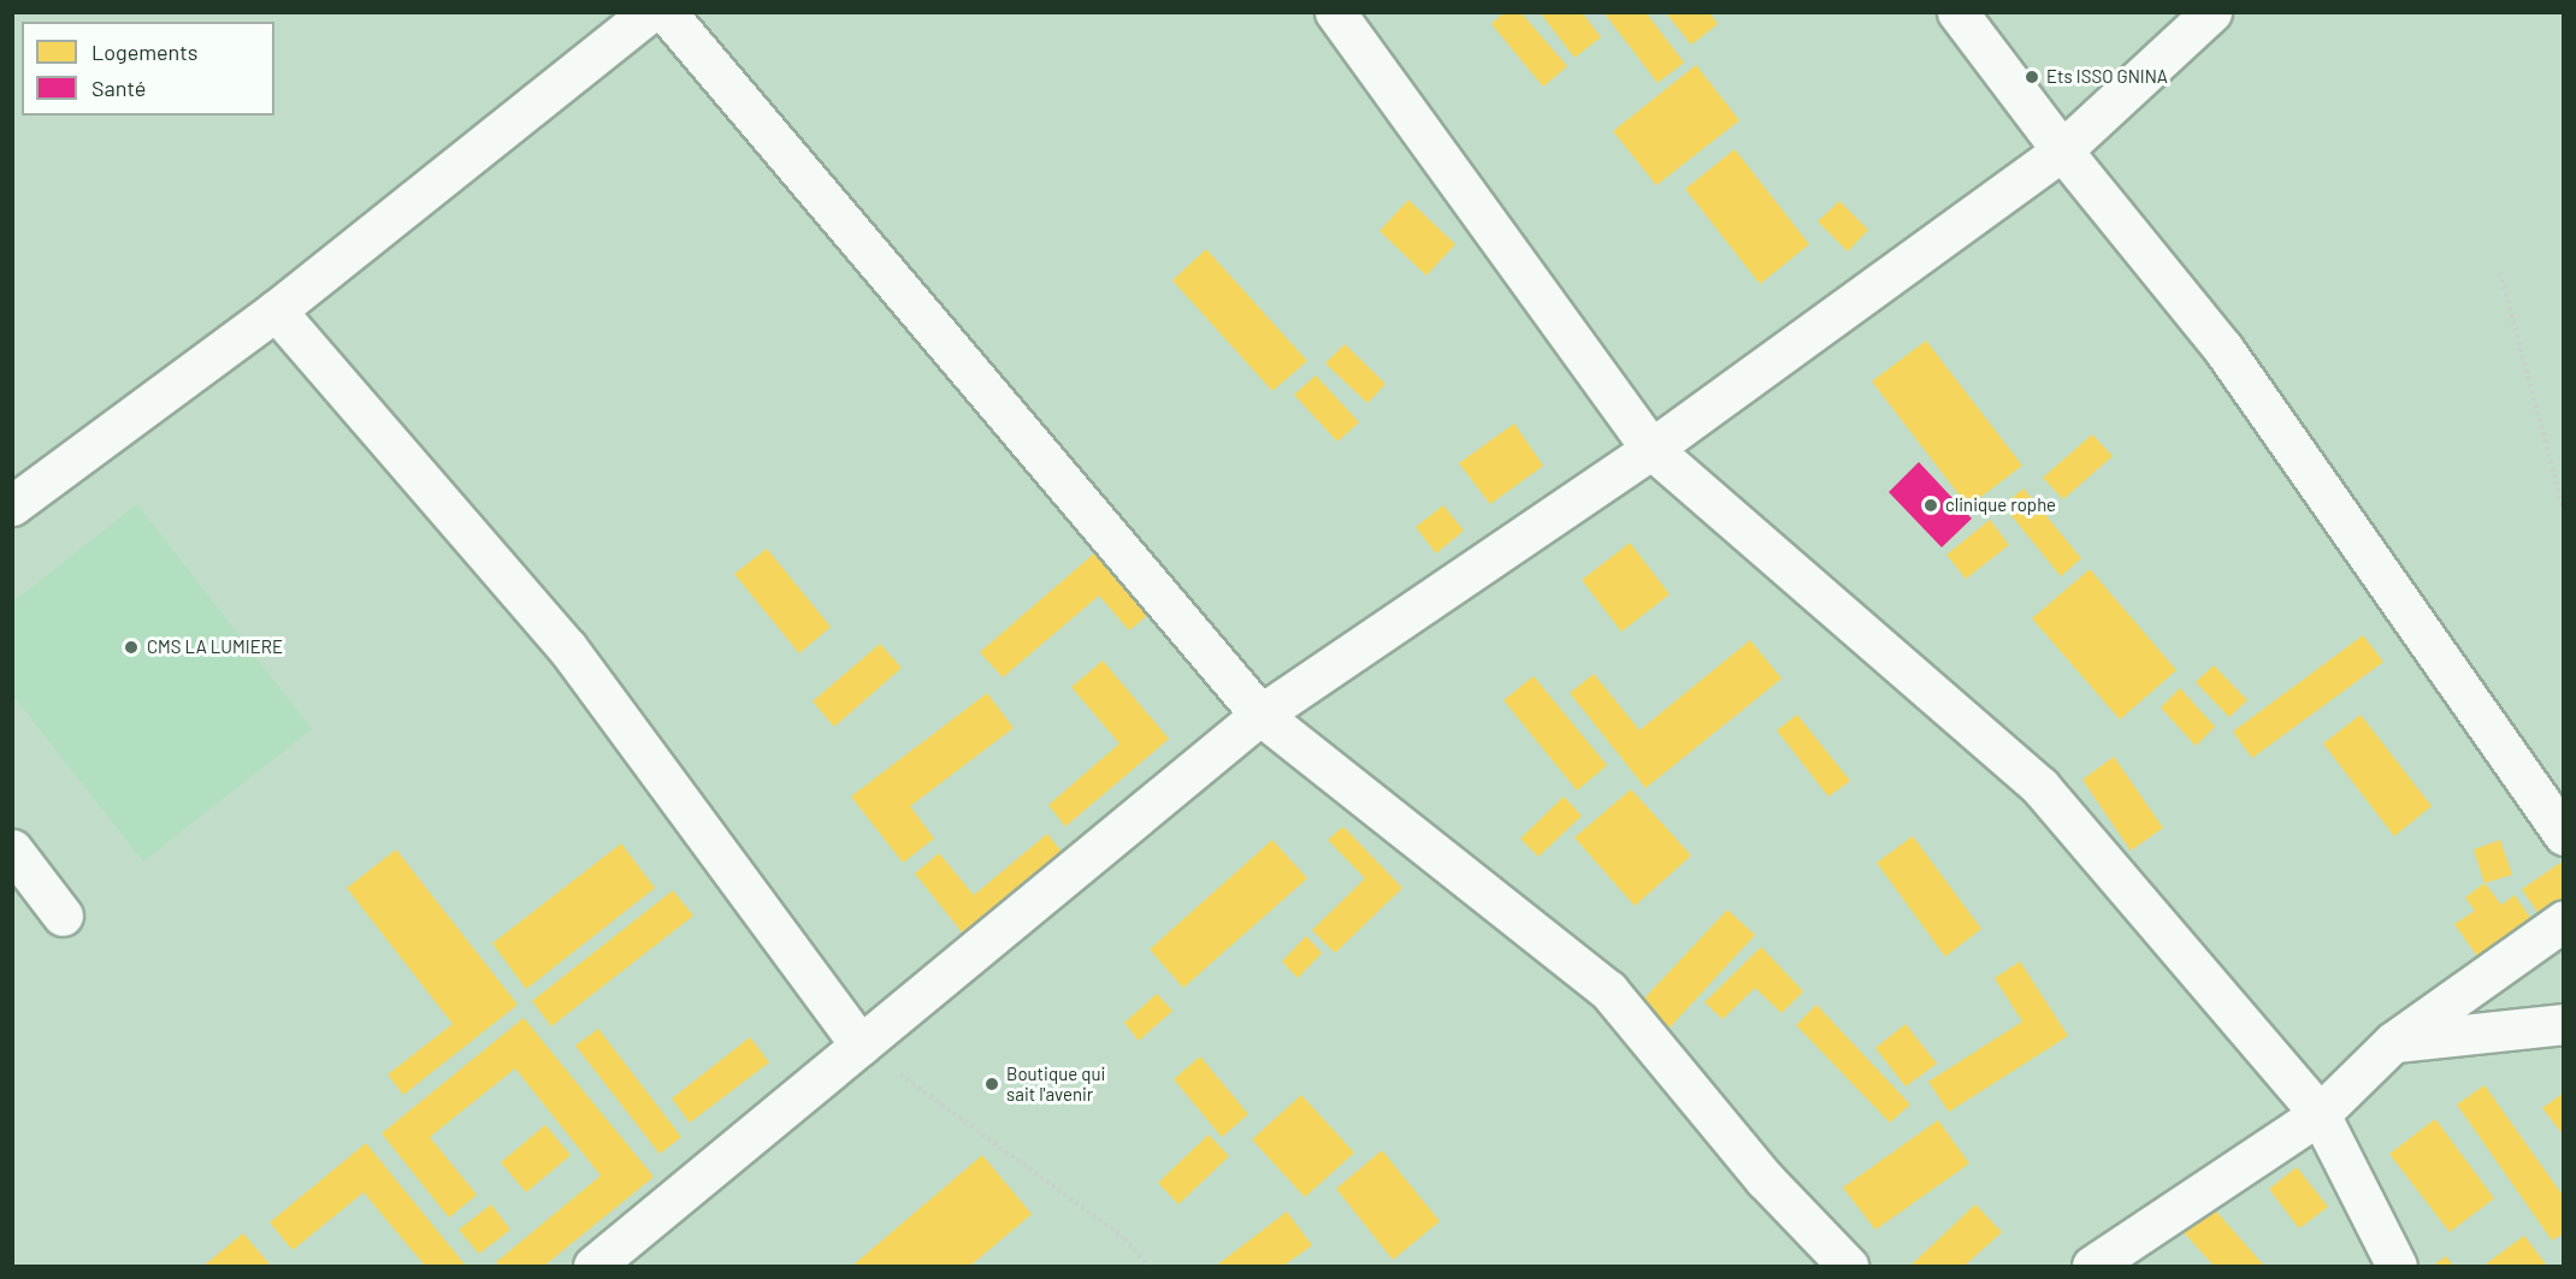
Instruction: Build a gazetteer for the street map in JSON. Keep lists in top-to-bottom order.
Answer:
{
  "places": [
    "Ets ISSO GNINA",
    "clinique rophe",
    "CMS LA LUMIERE",
    "Boutique qui sait l'avenir"
  ],
  "legend": ["Logements", "Santé"]
}
